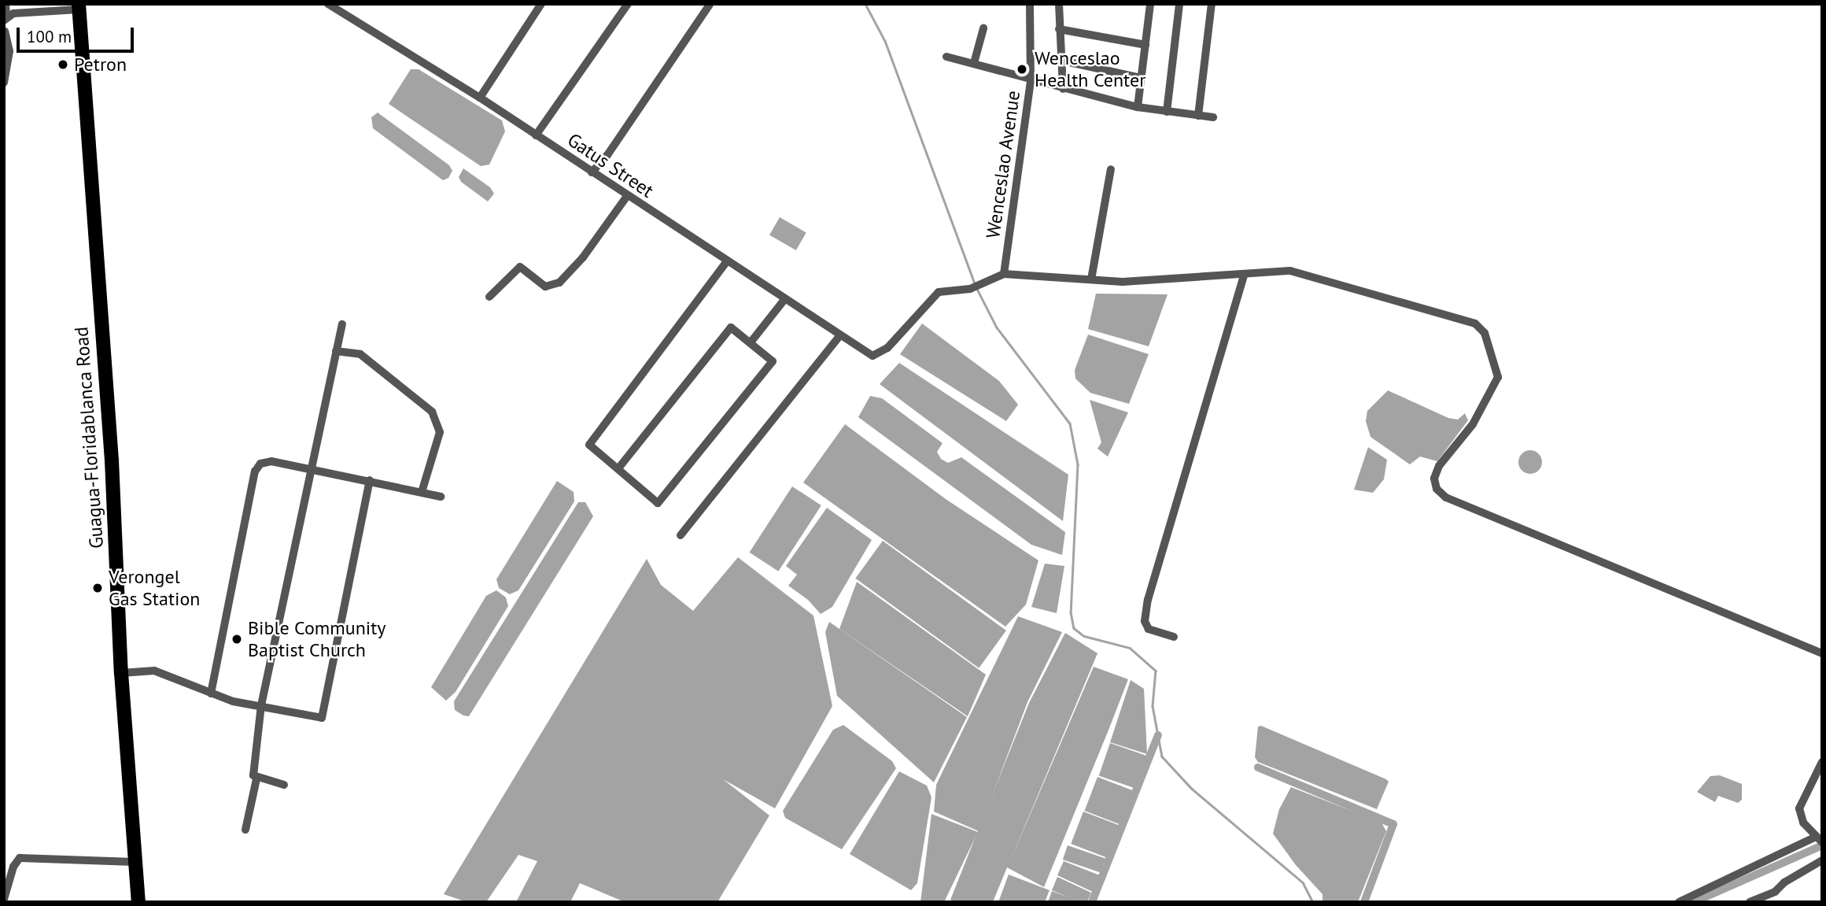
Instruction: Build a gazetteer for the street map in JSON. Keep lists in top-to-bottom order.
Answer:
{
  "streets": {
    "main road": ["Guagua-Floridablanca Road"],
    "street": ["Wenceslao Avenue", "Gatus Street"]
  },
  "crossings": [
    ["Wenceslao Avenue", "Gatus Street"]
  ],
  "places": [
    "Petron",
    "Wenceslao Health Center",
    "Verongel Gas Station",
    "Bible Community Baptist Church"
  ],
  "scale_bar": "100 m"
}
